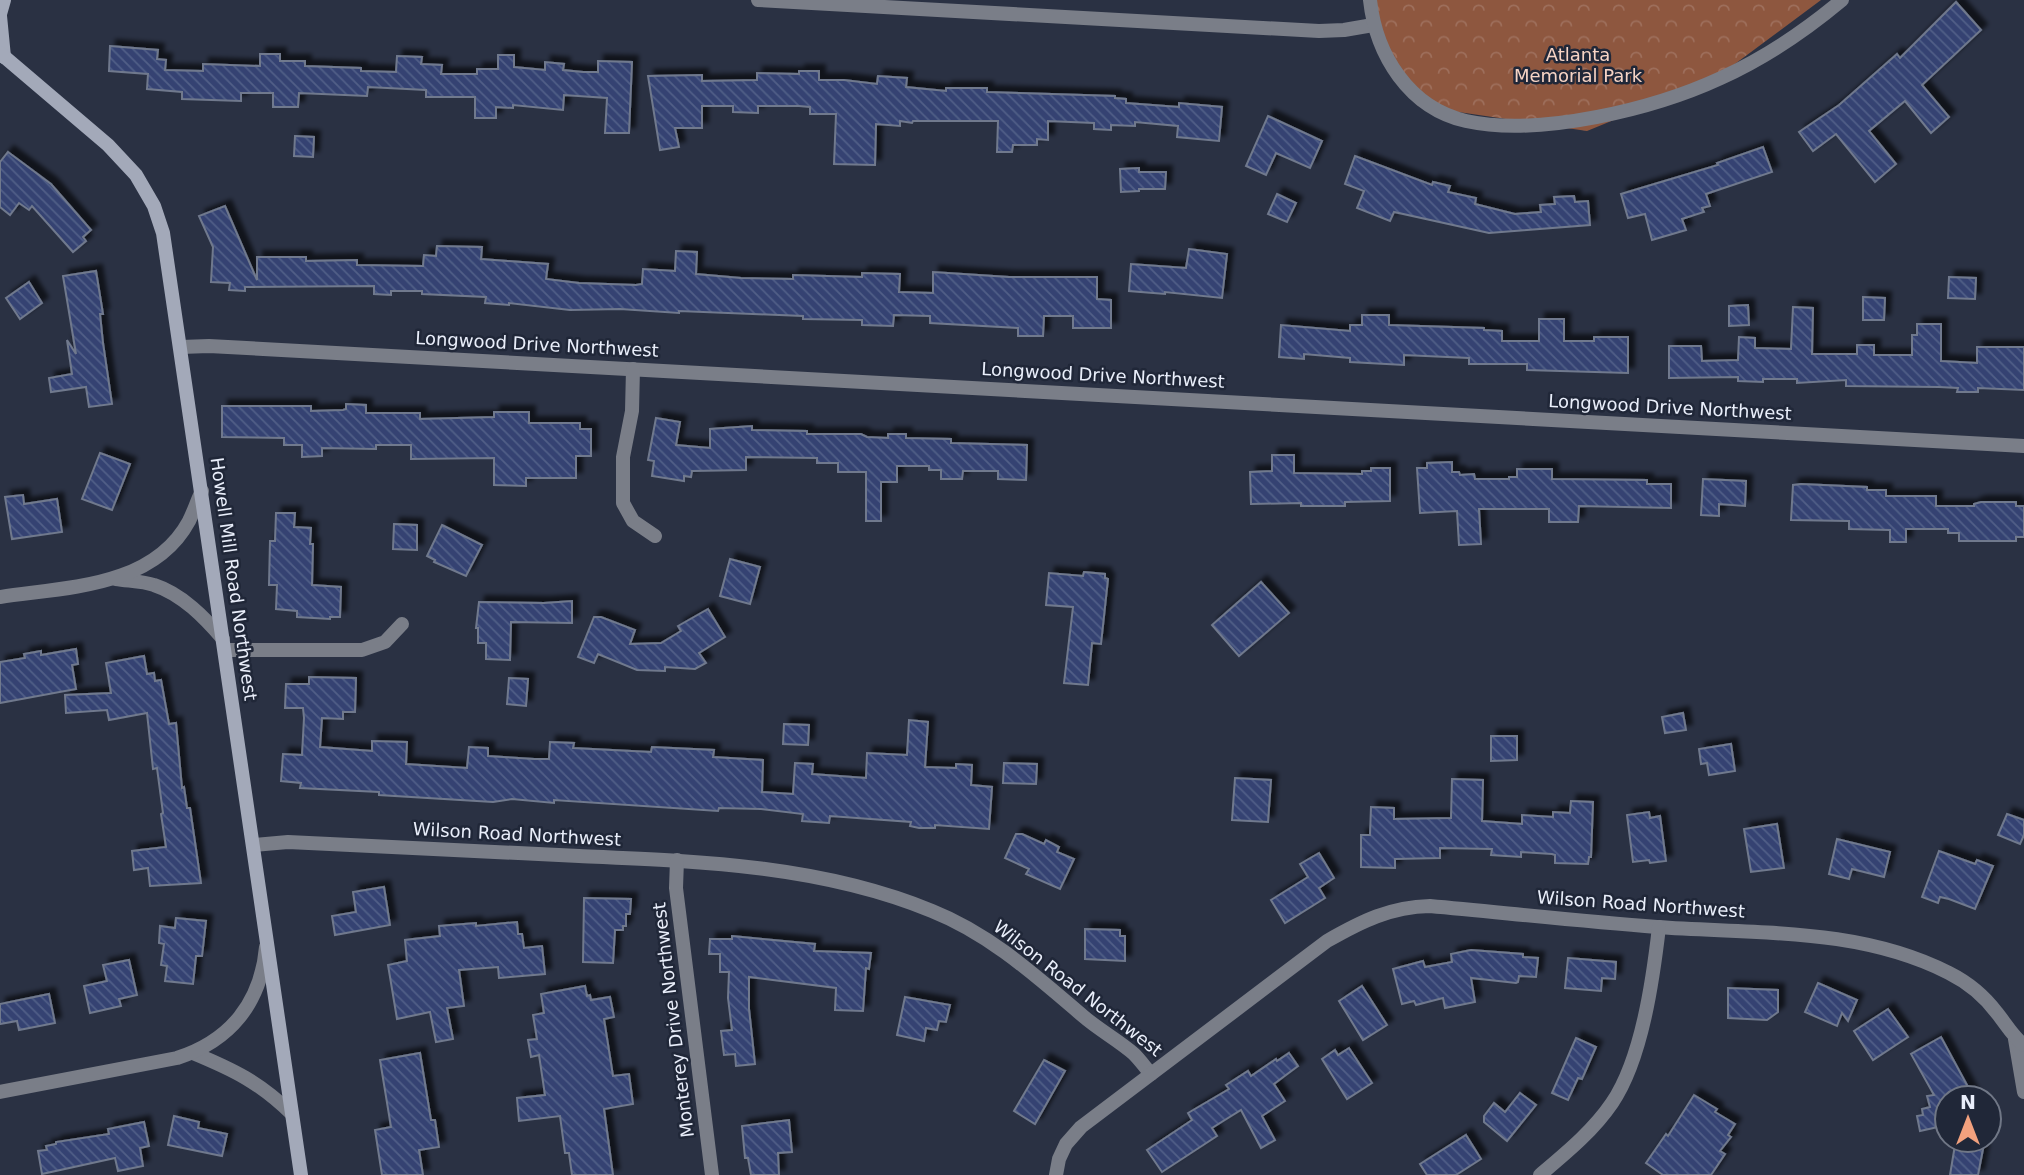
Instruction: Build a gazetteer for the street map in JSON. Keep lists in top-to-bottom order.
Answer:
{
  "streets": {
    "main road": ["Howell Mill Road Northwest"],
    "street": ["Longwood Drive Northwest", "Wilson Road Northwest", "Monterey Drive Northwest"]
  },
  "crossings": [
    ["Longwood Drive Northwest", "Howell Mill Road Northwest"],
    ["Howell Mill Road Northwest", "Wilson Road Northwest"],
    ["Wilson Road Northwest", "Monterey Drive Northwest"]
  ],
  "parks": ["Atlanta Memorial Park"],
  "north": "top"
}
